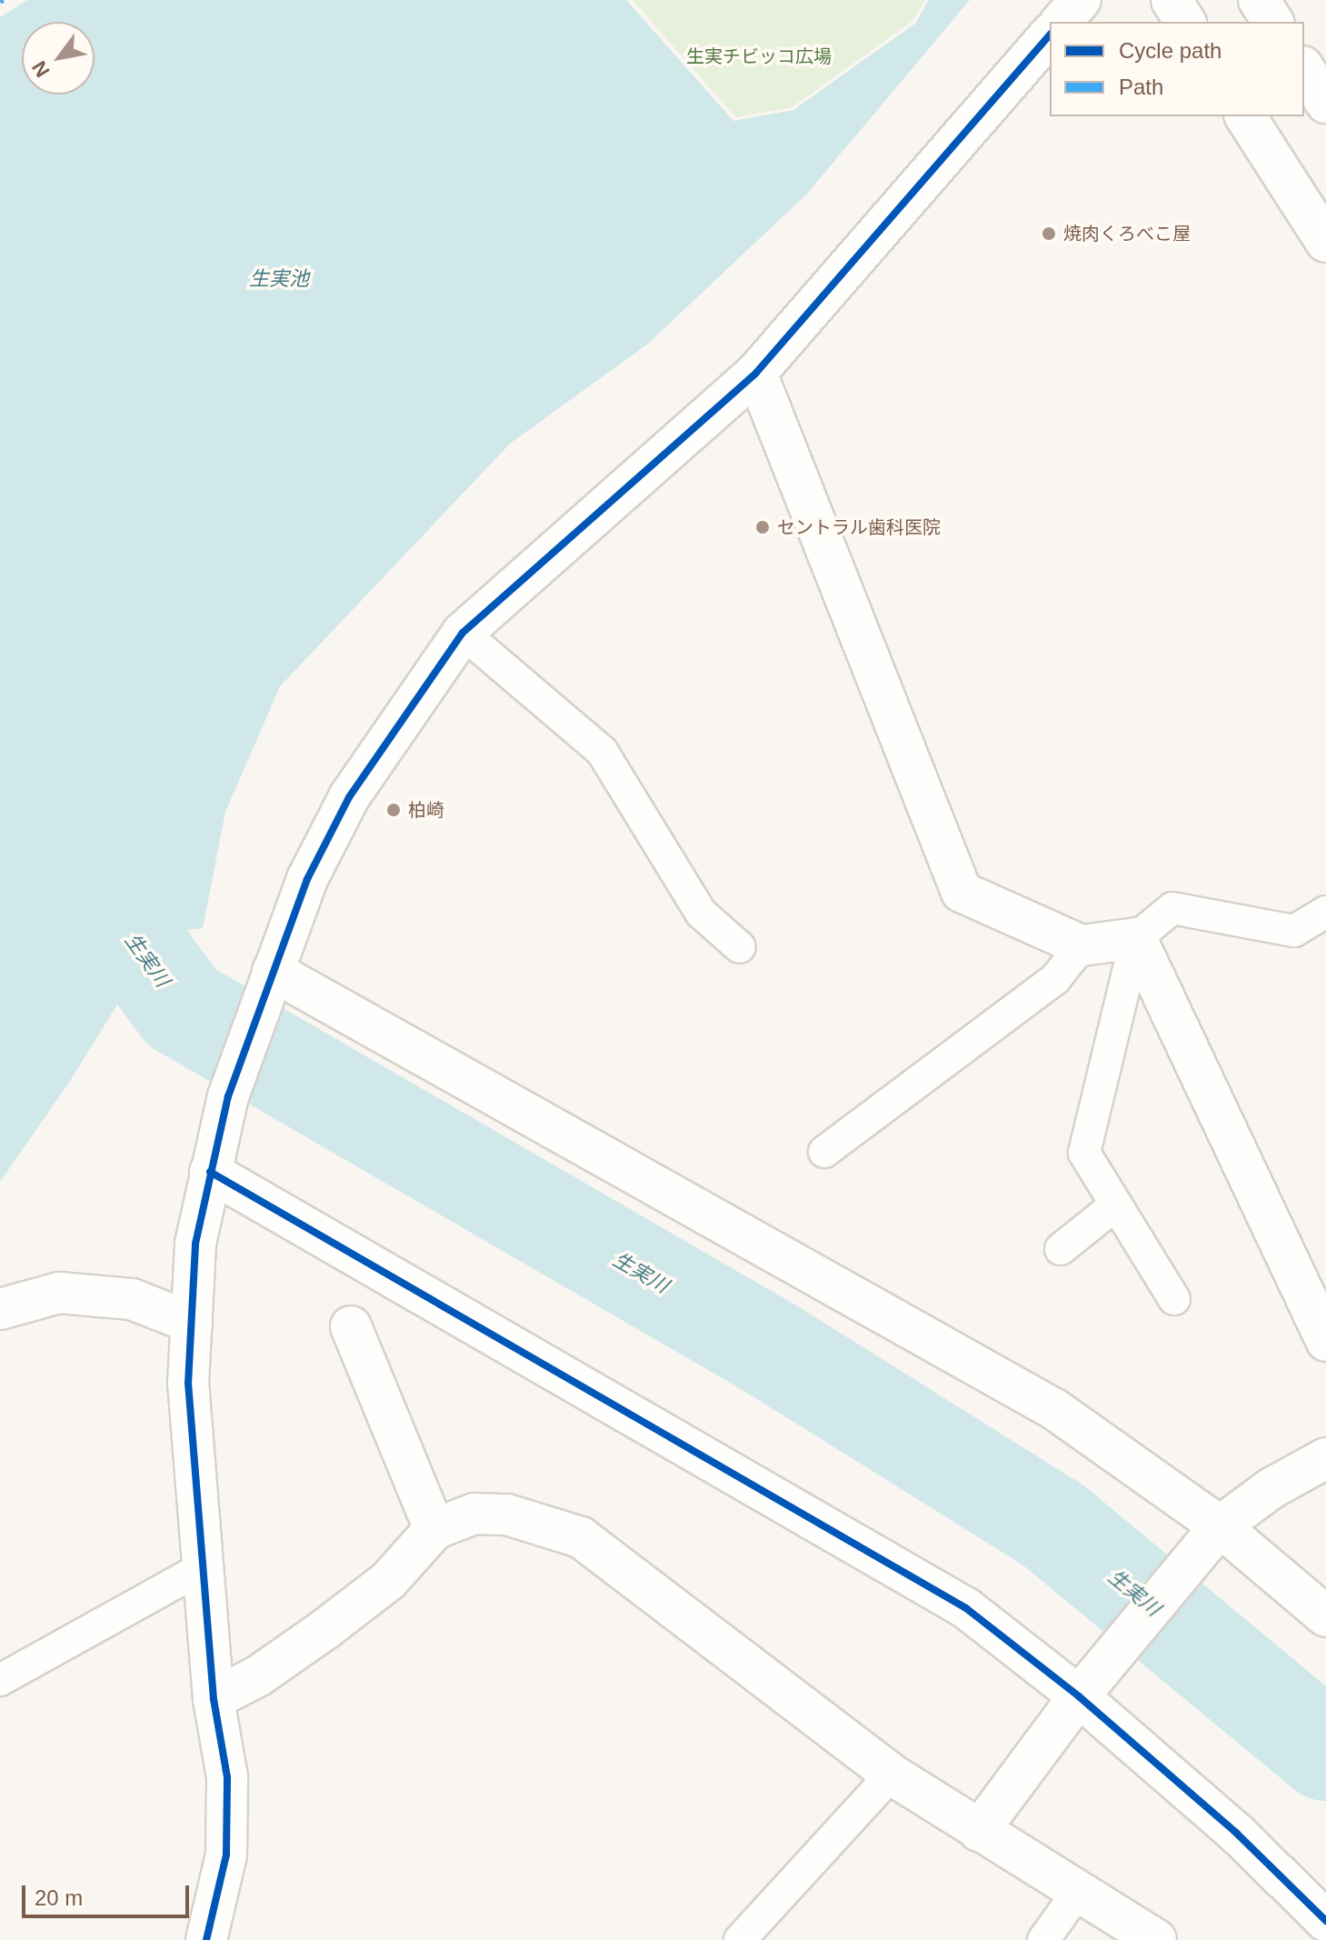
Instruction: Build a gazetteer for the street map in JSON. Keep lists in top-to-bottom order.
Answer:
{
  "water": ["生実池", "生実川"],
  "parks": ["生実チビッコ広場"],
  "places": ["焼肉くろべこ屋", "セントラル歯科医院", "柏崎"],
  "legend": ["Cycle path", "Path"],
  "scale_bar": "20 m",
  "north": "bottom left"
}
